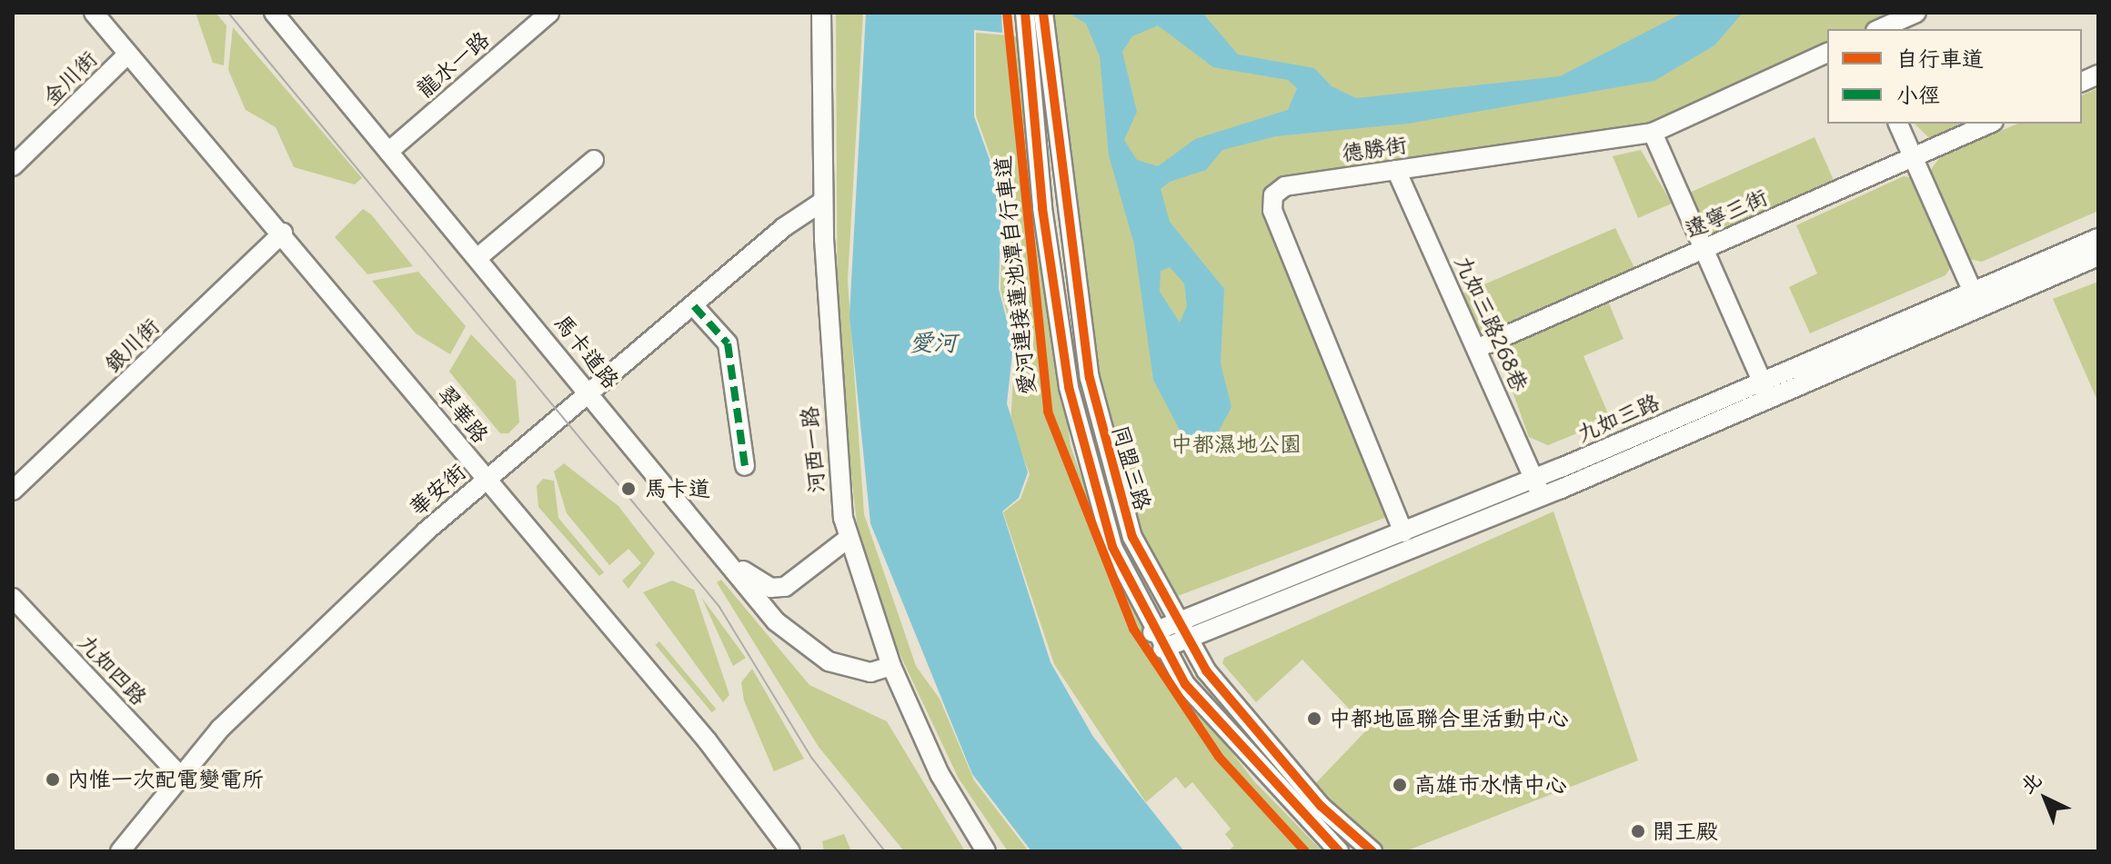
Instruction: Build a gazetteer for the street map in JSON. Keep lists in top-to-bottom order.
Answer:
{
  "streets": {
    "street": [
      "龍水一路",
      "金川街",
      "德勝街",
      "遼寧三街",
      "九如三路268巷",
      "銀川街",
      "馬卡道路",
      "翠華路",
      "九如三路",
      "河西一路",
      "同盟三路",
      "華安街",
      "九如四路"
    ],
    "cycle path": ["愛河連接蓮池潭自行車道"]
  },
  "crossings": [
    ["龍水一路", "馬卡道路"],
    ["金川街", "翠華路"],
    ["德勝街", "九如三路268巷"],
    ["德勝街", "九如三路"],
    ["遼寧三街", "九如三路268巷"],
    ["九如三路268巷", "九如三路"],
    ["銀川街", "翠華路"],
    ["馬卡道路", "河西一路"],
    ["馬卡道路", "華安街"],
    ["翠華路", "華安街"],
    ["九如三路", "同盟三路"],
    ["河西一路", "華安街"],
    ["華安街", "九如四路"]
  ],
  "water": ["愛河"],
  "parks": ["中都濕地公園"],
  "places": [
    "馬卡道",
    "中都地區聯合里活動中心",
    "內惟一次配電變電所",
    "高雄市水情中心",
    "開王殿"
  ],
  "legend": ["自行車道", "小徑"],
  "north": "top left"
}
